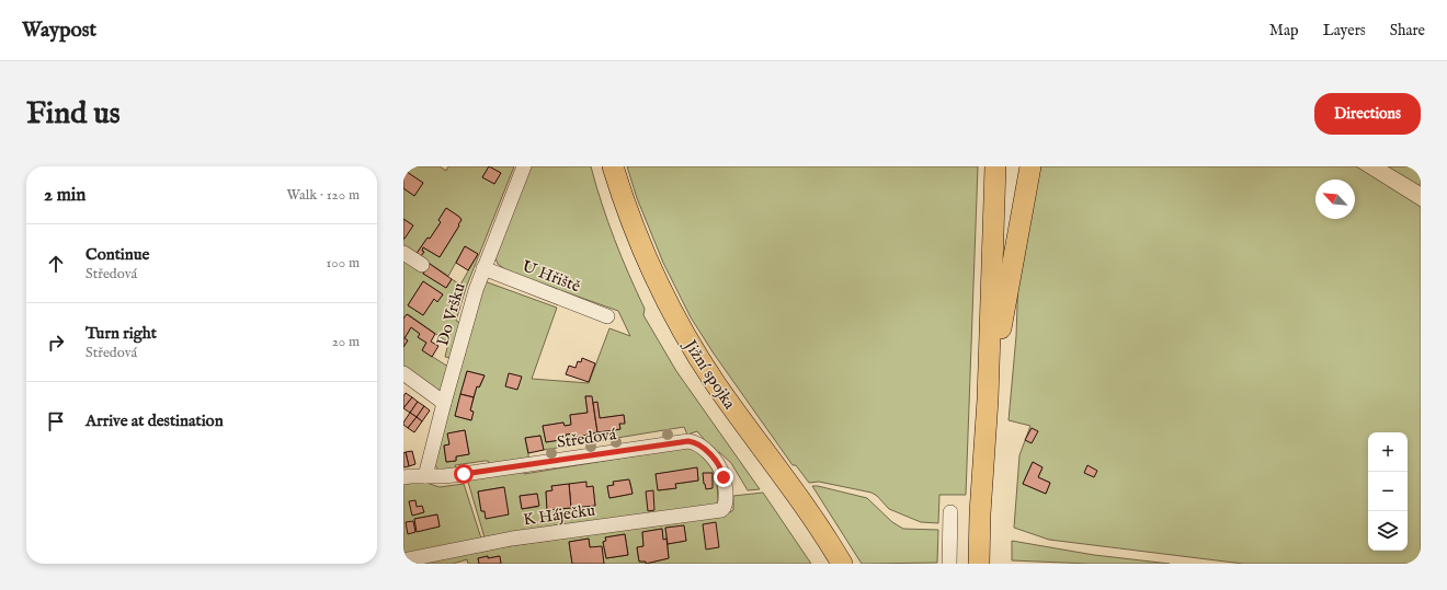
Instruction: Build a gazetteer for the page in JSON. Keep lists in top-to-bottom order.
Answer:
{
  "streets": {
    "highway": ["Jižní spojka"],
    "street": [
      "U Hřiště",
      "Do Vršku",
      "Středová",
      "K Háječku"
    ]
  },
  "crossings": [
    ["U Hřiště", "Do Vršku"],
    ["Do Vršku", "Středová"],
    ["Středová", "K Háječku"]
  ],
  "north": "top left",
  "page": {
    "header": "Waypost",
    "nav": ["Map", "Layers", "Share"],
    "buttons": "Directions",
    "title": "Find us",
    "heading": ["2 min", "Walk · 120 m"],
    "list": [
      ["Continue", "Středová", "100 m"],
      ["Turn right", "Středová", "20 m"],
      "Arrive at destination"
    ],
    "map_buttons": ["+", "−"]
  }
}
